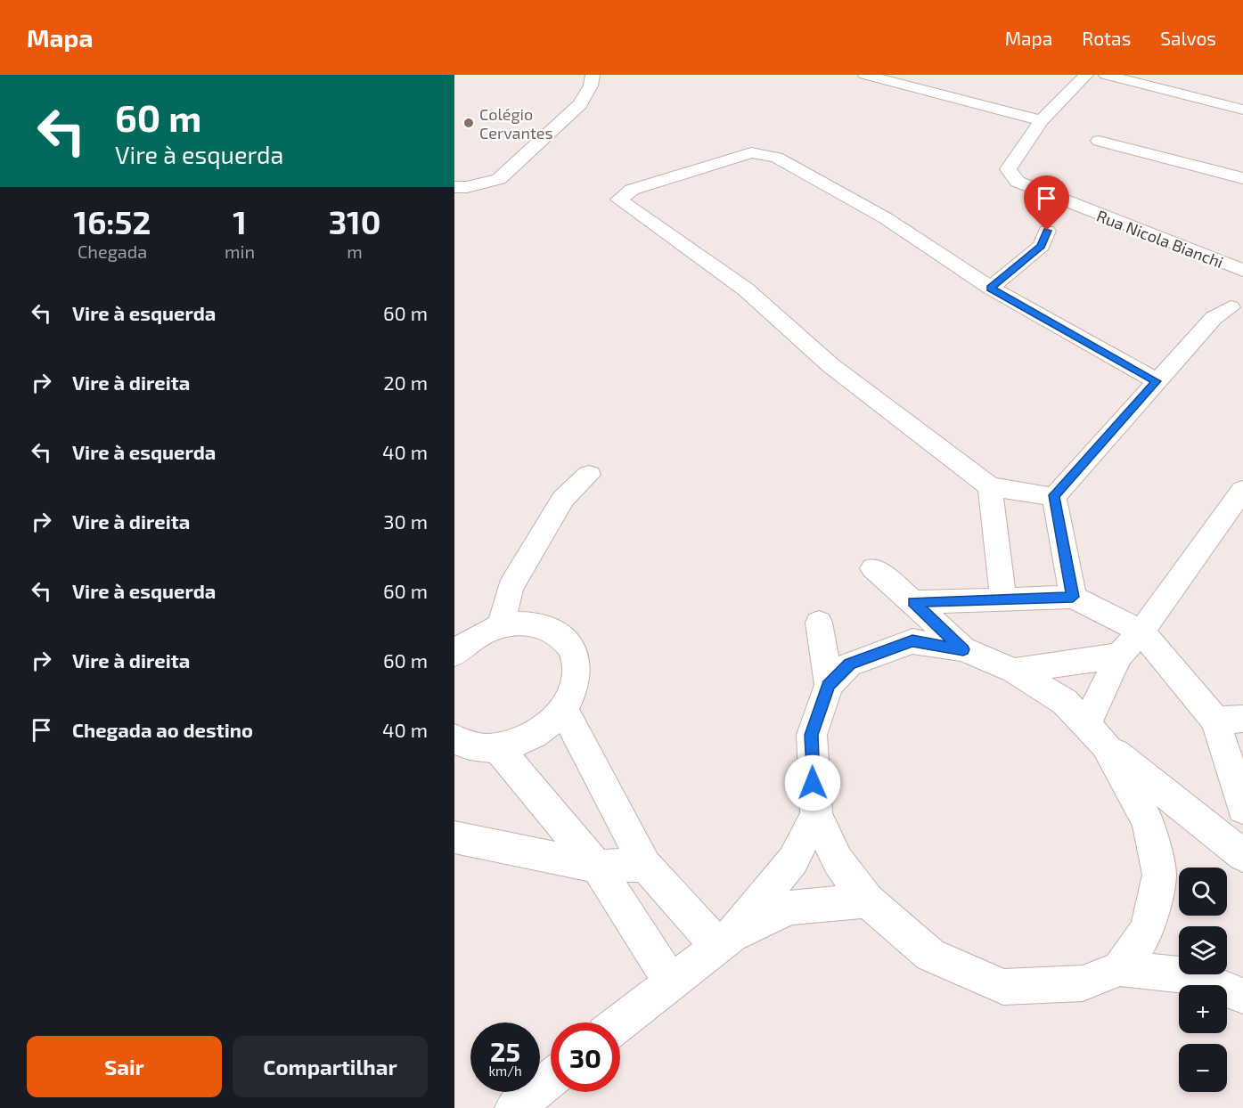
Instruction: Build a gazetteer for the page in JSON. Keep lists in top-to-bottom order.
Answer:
{
  "streets": {
    "street": ["Rua Nicola Bianchi"]
  },
  "places": ["Colégio Cervantes"],
  "page": {
    "header": "Mapa",
    "nav": ["Mapa", "Rotas", "Salvos"],
    "turn": ["60 m", "Vire à esquerda"],
    "eta": [
      "16:52",
      "Chegada",
      "1",
      "min",
      "310",
      "m"
    ],
    "list": [
      {
        "name": "Vire à esquerda",
        "value": "60 m"
      },
      {
        "name": "Vire à direita",
        "value": "20 m"
      },
      {
        "name": "Vire à esquerda",
        "value": "40 m"
      },
      {
        "name": "Vire à direita",
        "value": "30 m"
      },
      {
        "name": "Vire à esquerda",
        "value": "60 m"
      },
      {
        "name": "Vire à direita",
        "value": "60 m"
      },
      {
        "name": "Chegada ao destino",
        "value": "40 m"
      }
    ],
    "map_buttons": ["+", "−"],
    "speed": "25 km/h",
    "limit": "30",
    "buttons": ["Sair", "Compartilhar"]
  }
}
